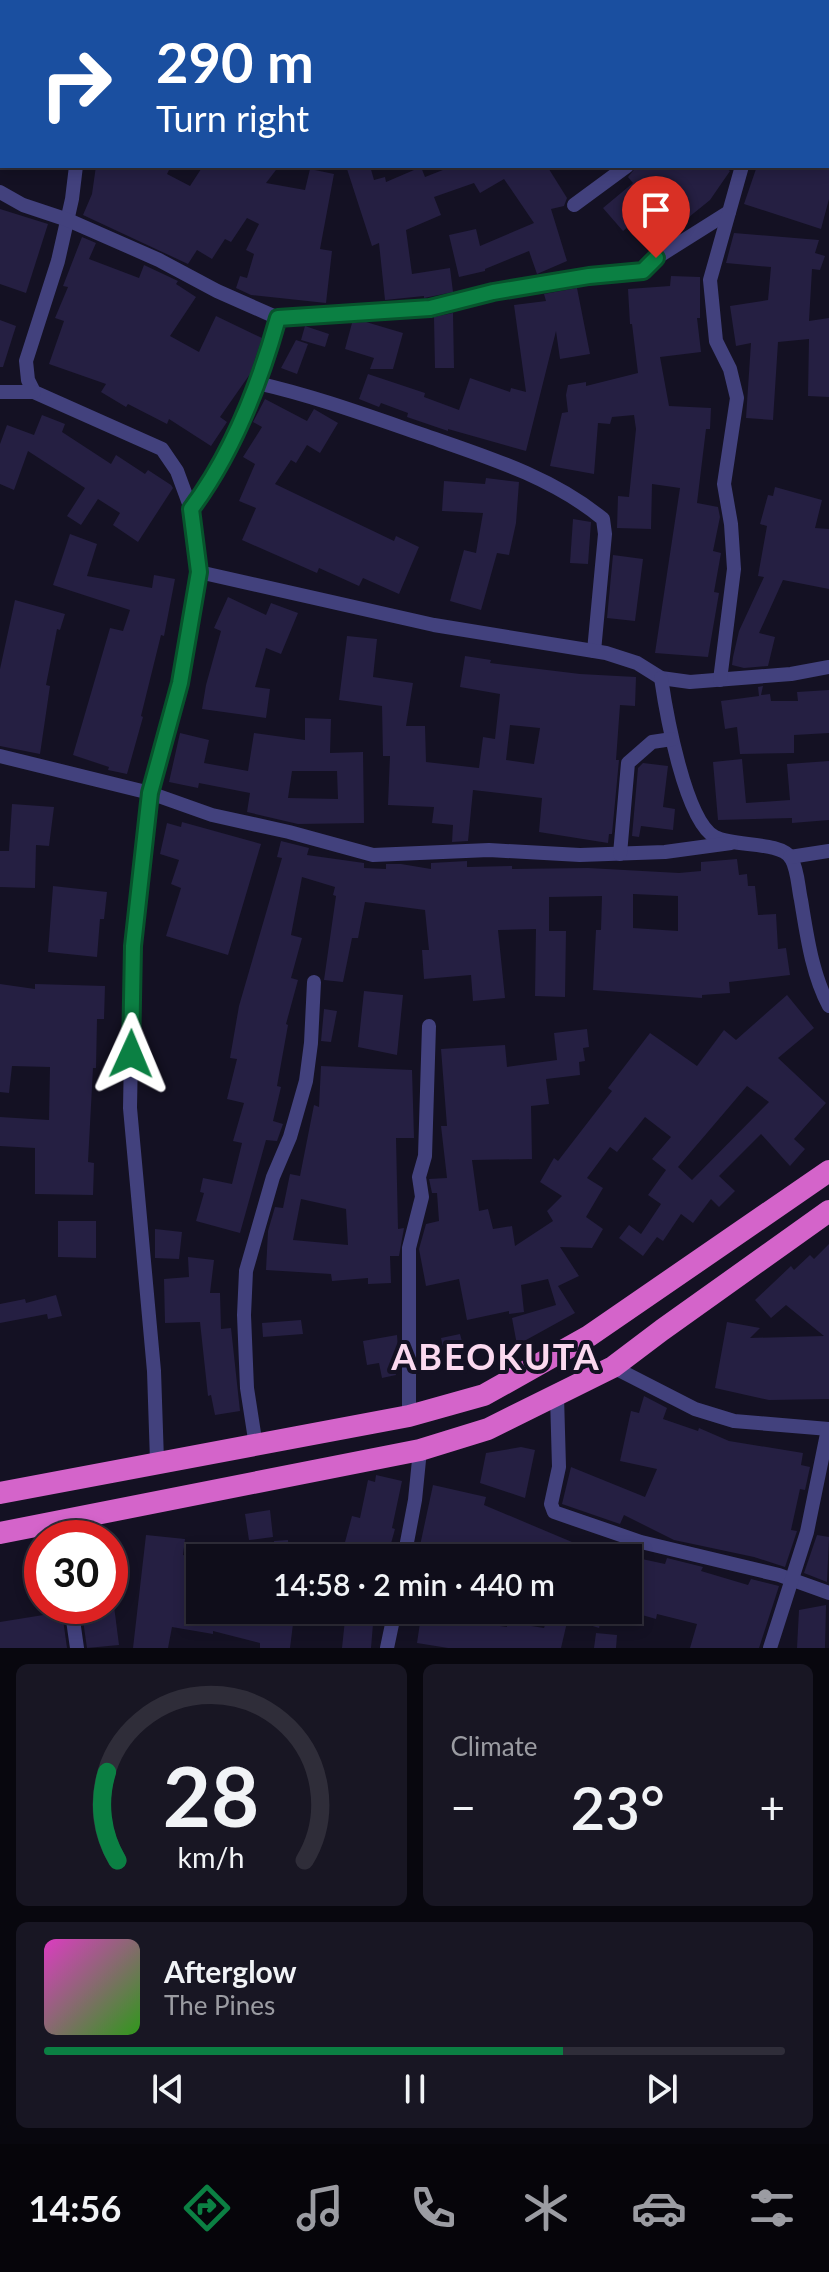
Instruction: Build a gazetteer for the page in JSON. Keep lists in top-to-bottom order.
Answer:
{
  "districts": ["ABEOKUTA"],
  "page": {
    "turn": ["290 m", "Turn right"],
    "limit": "30",
    "trip": "14:58 · 2 min · 440 m",
    "tile": "Climate",
    "heat": ["−", "23°", "+"],
    "song": ["Afterglow", "The Pines"],
    "tabs": "14:56",
    "gauge": ["28", "km/h"]
  }
}
